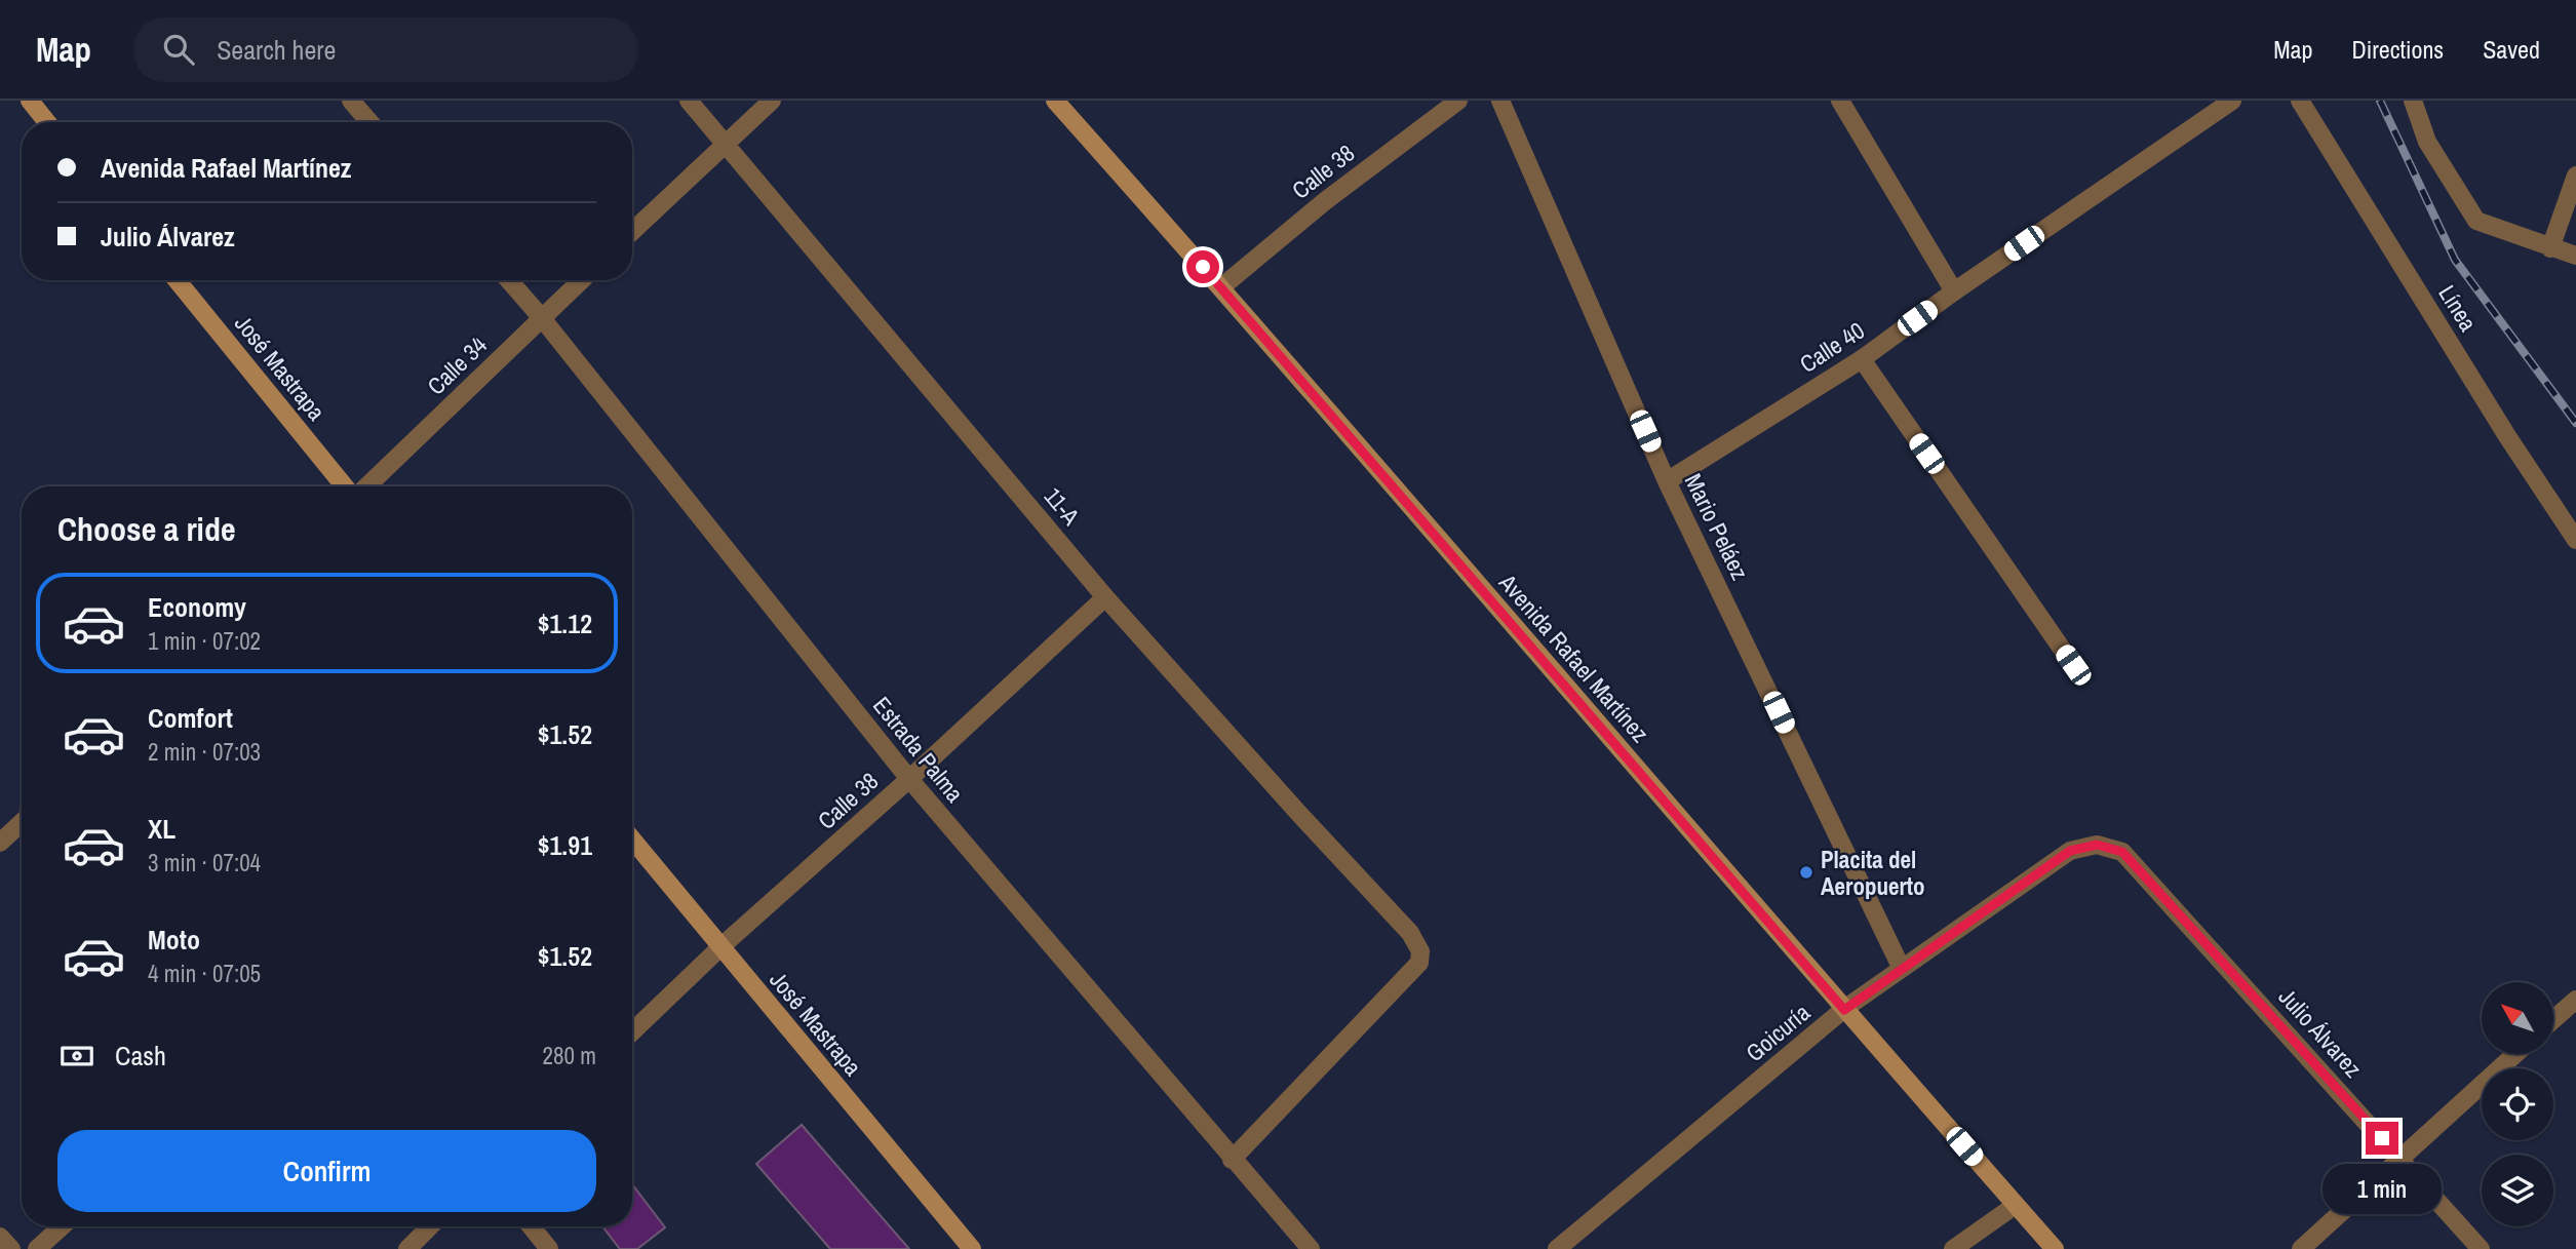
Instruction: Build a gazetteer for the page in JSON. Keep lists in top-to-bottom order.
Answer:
{
  "streets": {
    "main road": ["José Mastrapa", "Avenida Rafael Martínez"],
    "street": [
      "Calle 38",
      "Línea",
      "Calle 40",
      "Calle 34",
      "11-A",
      "Mario Peláez",
      "Estrada Palma",
      "Goicuría",
      "Julio Álvarez"
    ]
  },
  "crossings": [
    ["Calle 38", "José Mastrapa"],
    ["Calle 38", "11-A"],
    ["Calle 38", "Avenida Rafael Martínez"],
    ["Calle 38", "Estrada Palma"],
    ["Calle 40", "Mario Peláez"],
    ["Calle 34", "Estrada Palma"],
    ["11-A", "Estrada Palma"],
    ["Mario Peláez", "Goicuría"],
    ["Avenida Rafael Martínez", "Goicuría"],
    ["Goicuría", "Julio Álvarez"]
  ],
  "places": ["Placita del Aeropuerto"],
  "north": "top left",
  "page": {
    "header": "Map",
    "search": "Search here",
    "nav": ["Map", "Directions", "Saved"],
    "banner": ["Avenida Rafael Martínez", "Julio Álvarez"],
    "heading": "Choose a ride",
    "list": [
      {
        "name": "Economy",
        "note": "1 min · 07:02",
        "value": "$1.12"
      },
      {
        "name": "Comfort",
        "note": "2 min · 07:03",
        "value": "$1.52"
      },
      {
        "name": "XL",
        "note": "3 min · 07:04",
        "value": "$1.91"
      },
      {
        "name": "Moto",
        "note": "4 min · 07:05",
        "value": "$1.52"
      }
    ],
    "pay": ["Cash", "280 m"],
    "buttons": "Confirm",
    "bubble": "1 min"
  }
}
